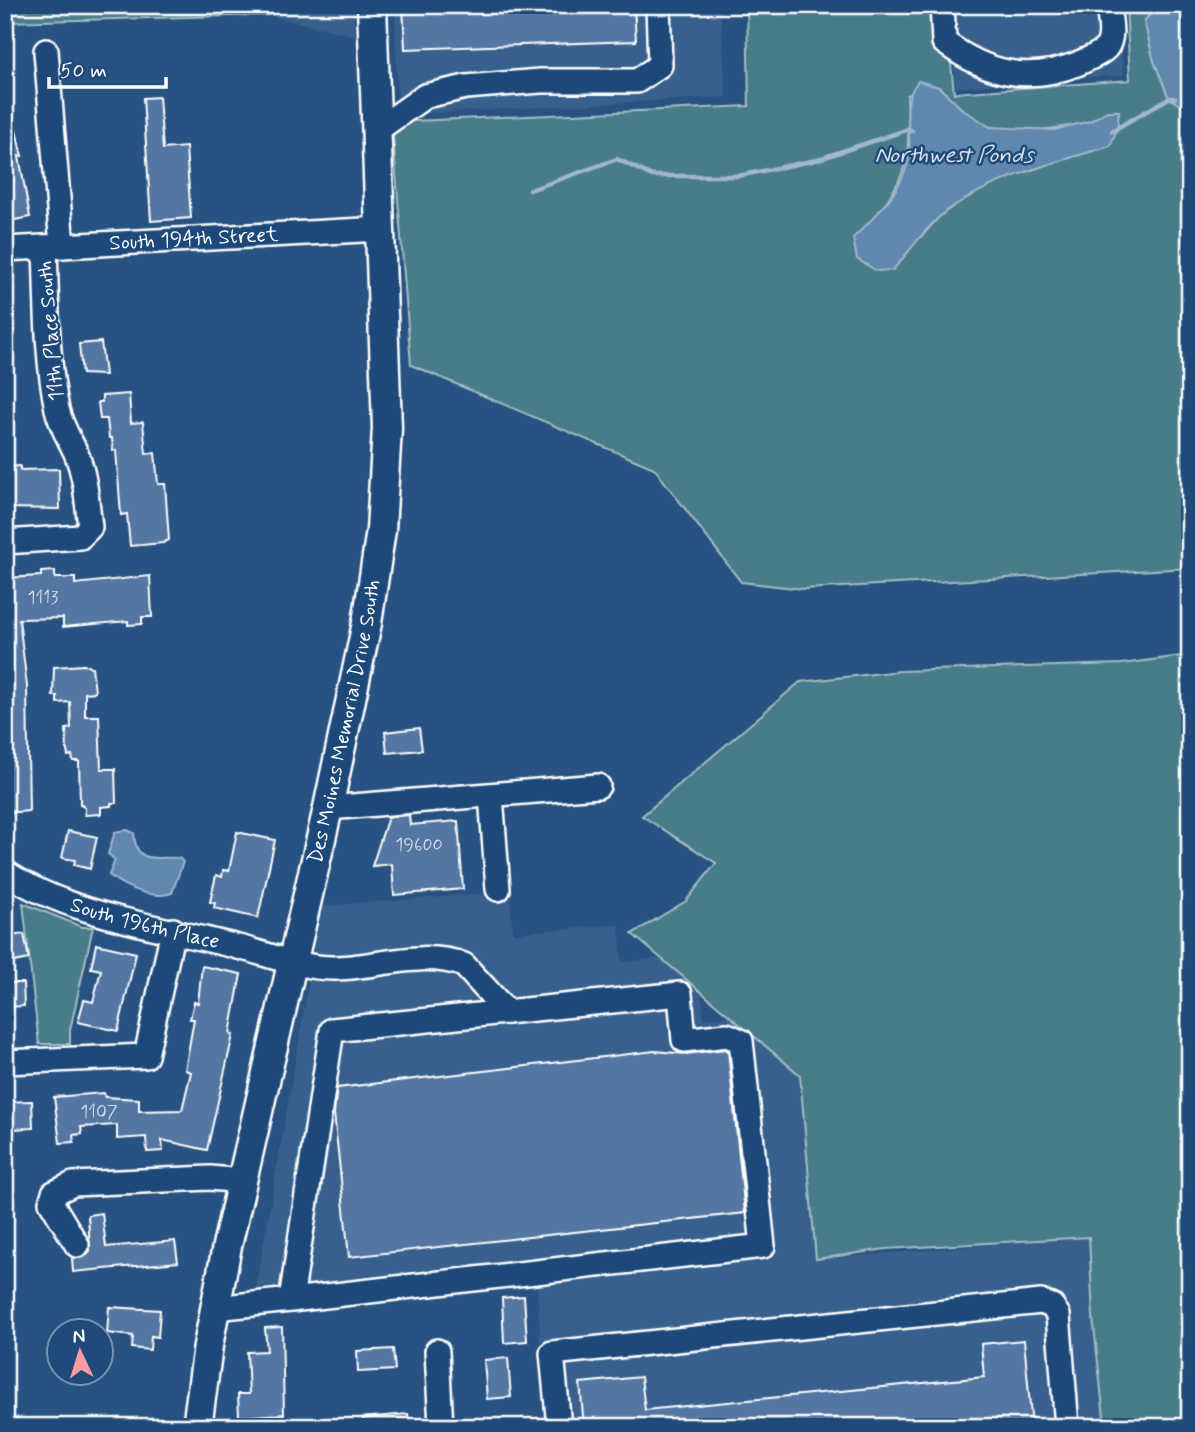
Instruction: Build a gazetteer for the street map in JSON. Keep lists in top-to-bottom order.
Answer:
{
  "streets": {
    "main road": ["Des Moines Memorial Drive South"],
    "street": ["South 194th Street", "11th Place South", "South 196th Place"]
  },
  "crossings": [
    ["South 194th Street", "11th Place South"],
    ["South 194th Street", "Des Moines Memorial Drive South"],
    ["Des Moines Memorial Drive South", "South 196th Place"]
  ],
  "water": ["Northwest Ponds"],
  "house_numbers": ["1113", "19600", "1107"],
  "scale_bar": "50 m",
  "north": "top"
}
